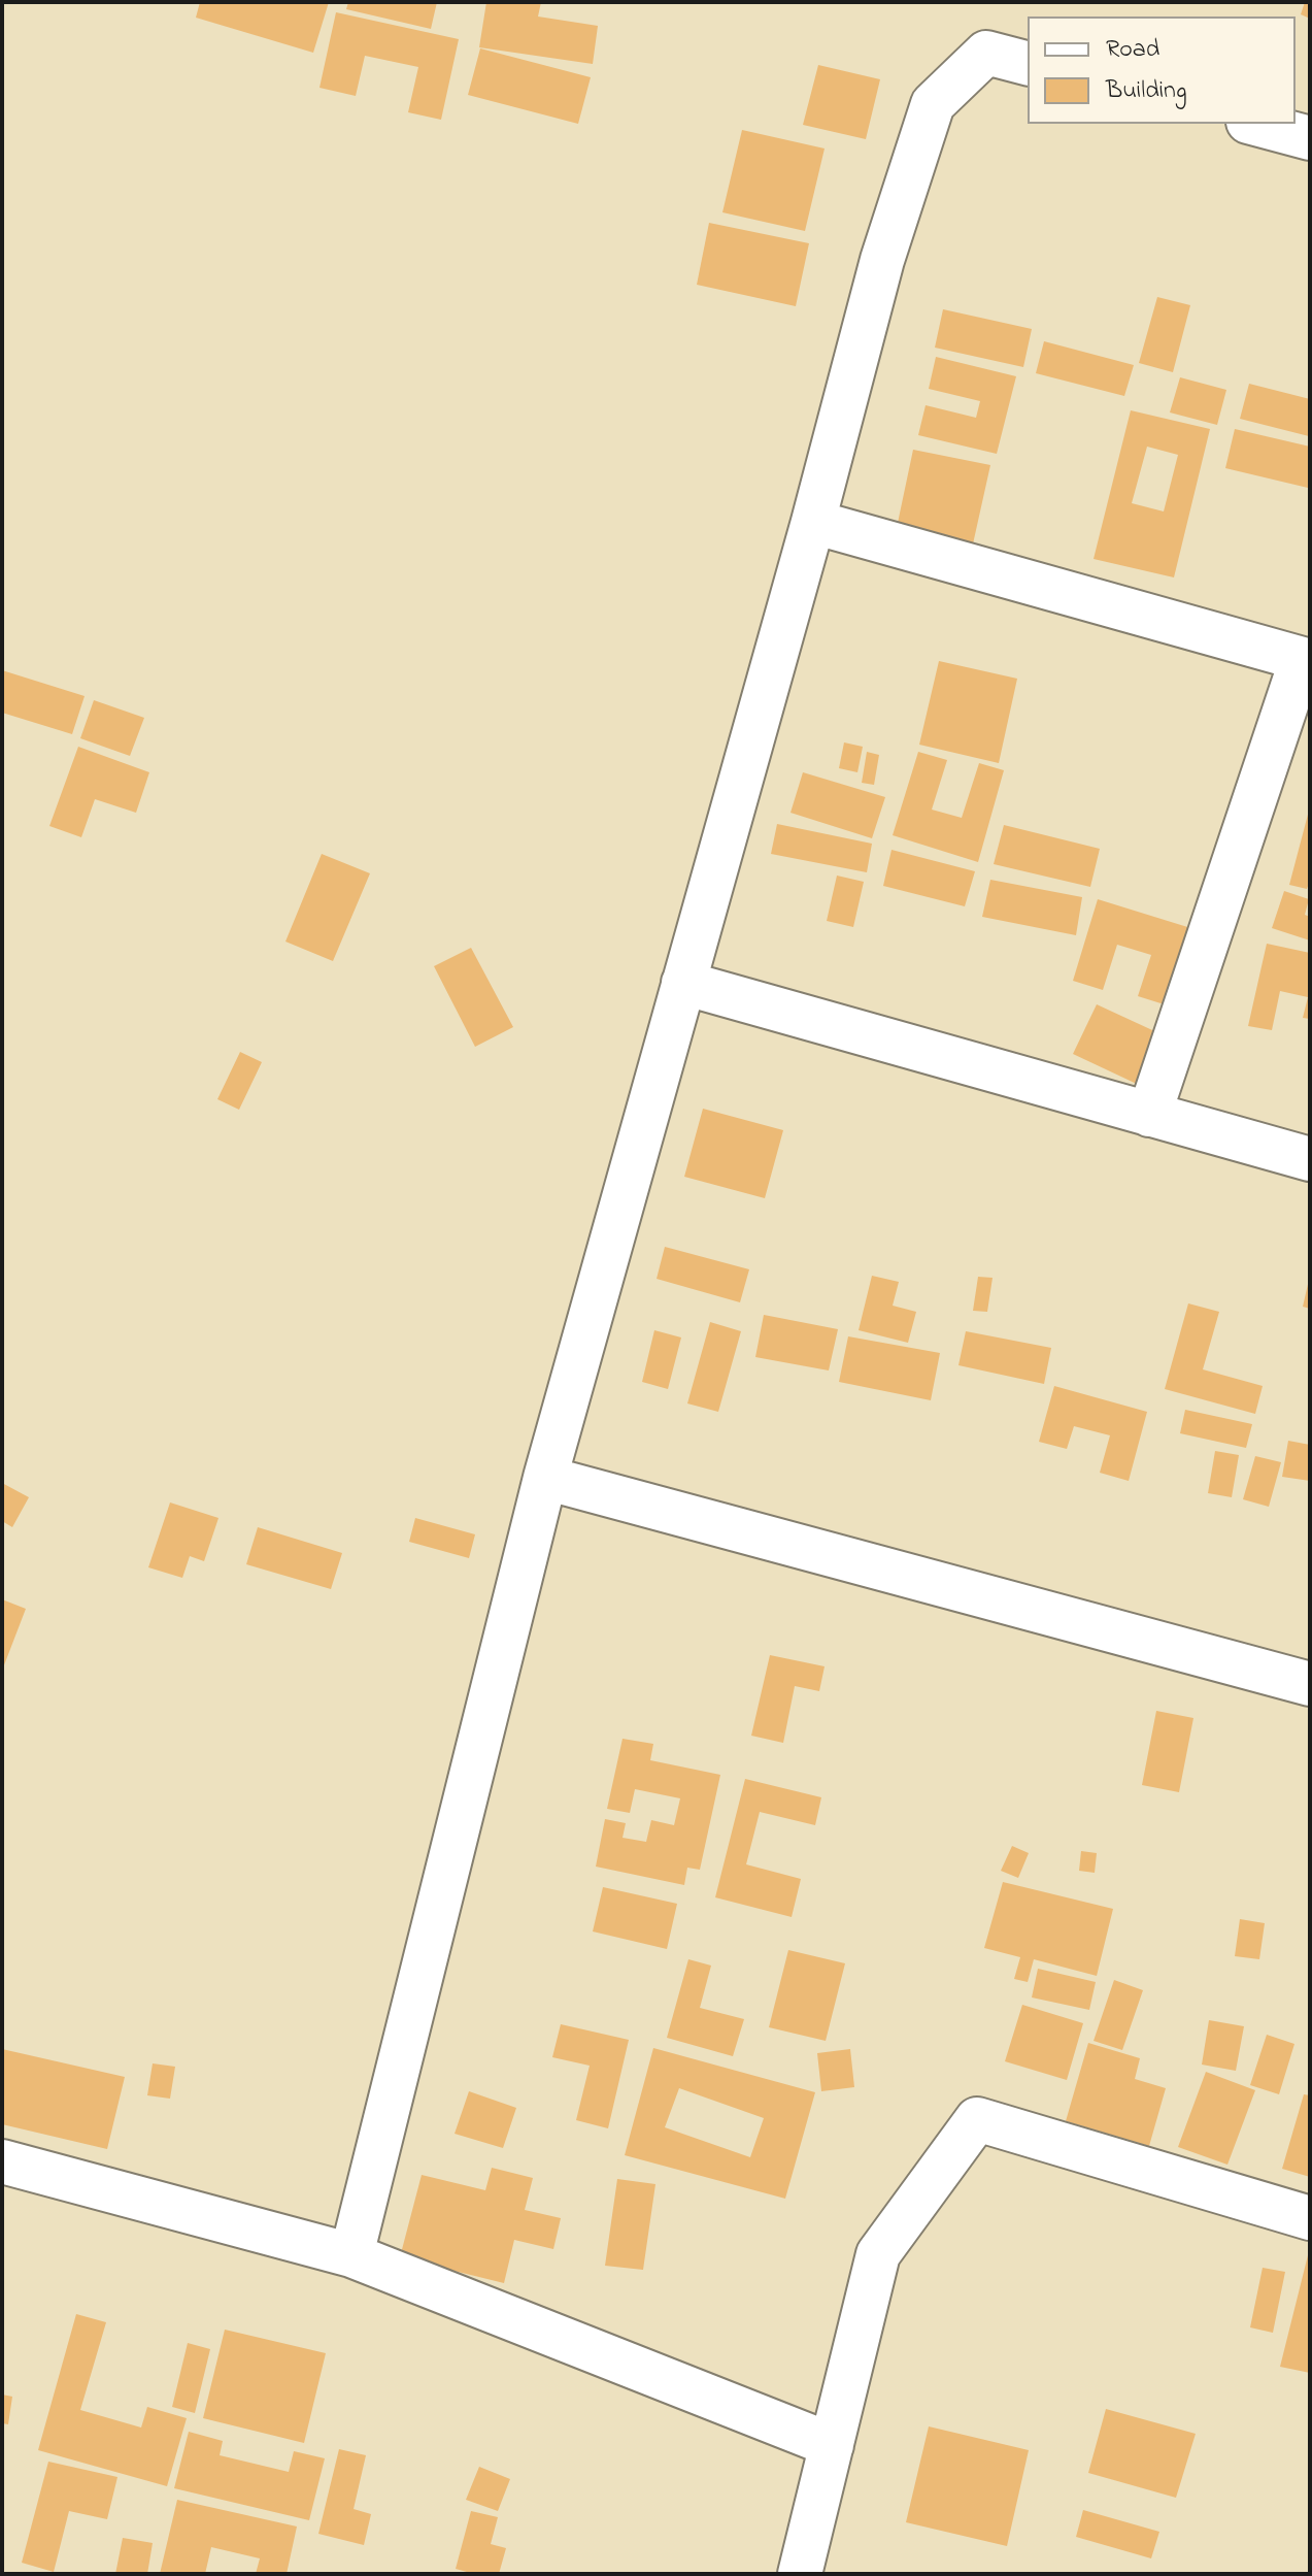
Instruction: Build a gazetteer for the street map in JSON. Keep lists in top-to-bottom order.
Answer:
{
  "legend": ["Road", "Building"]
}
